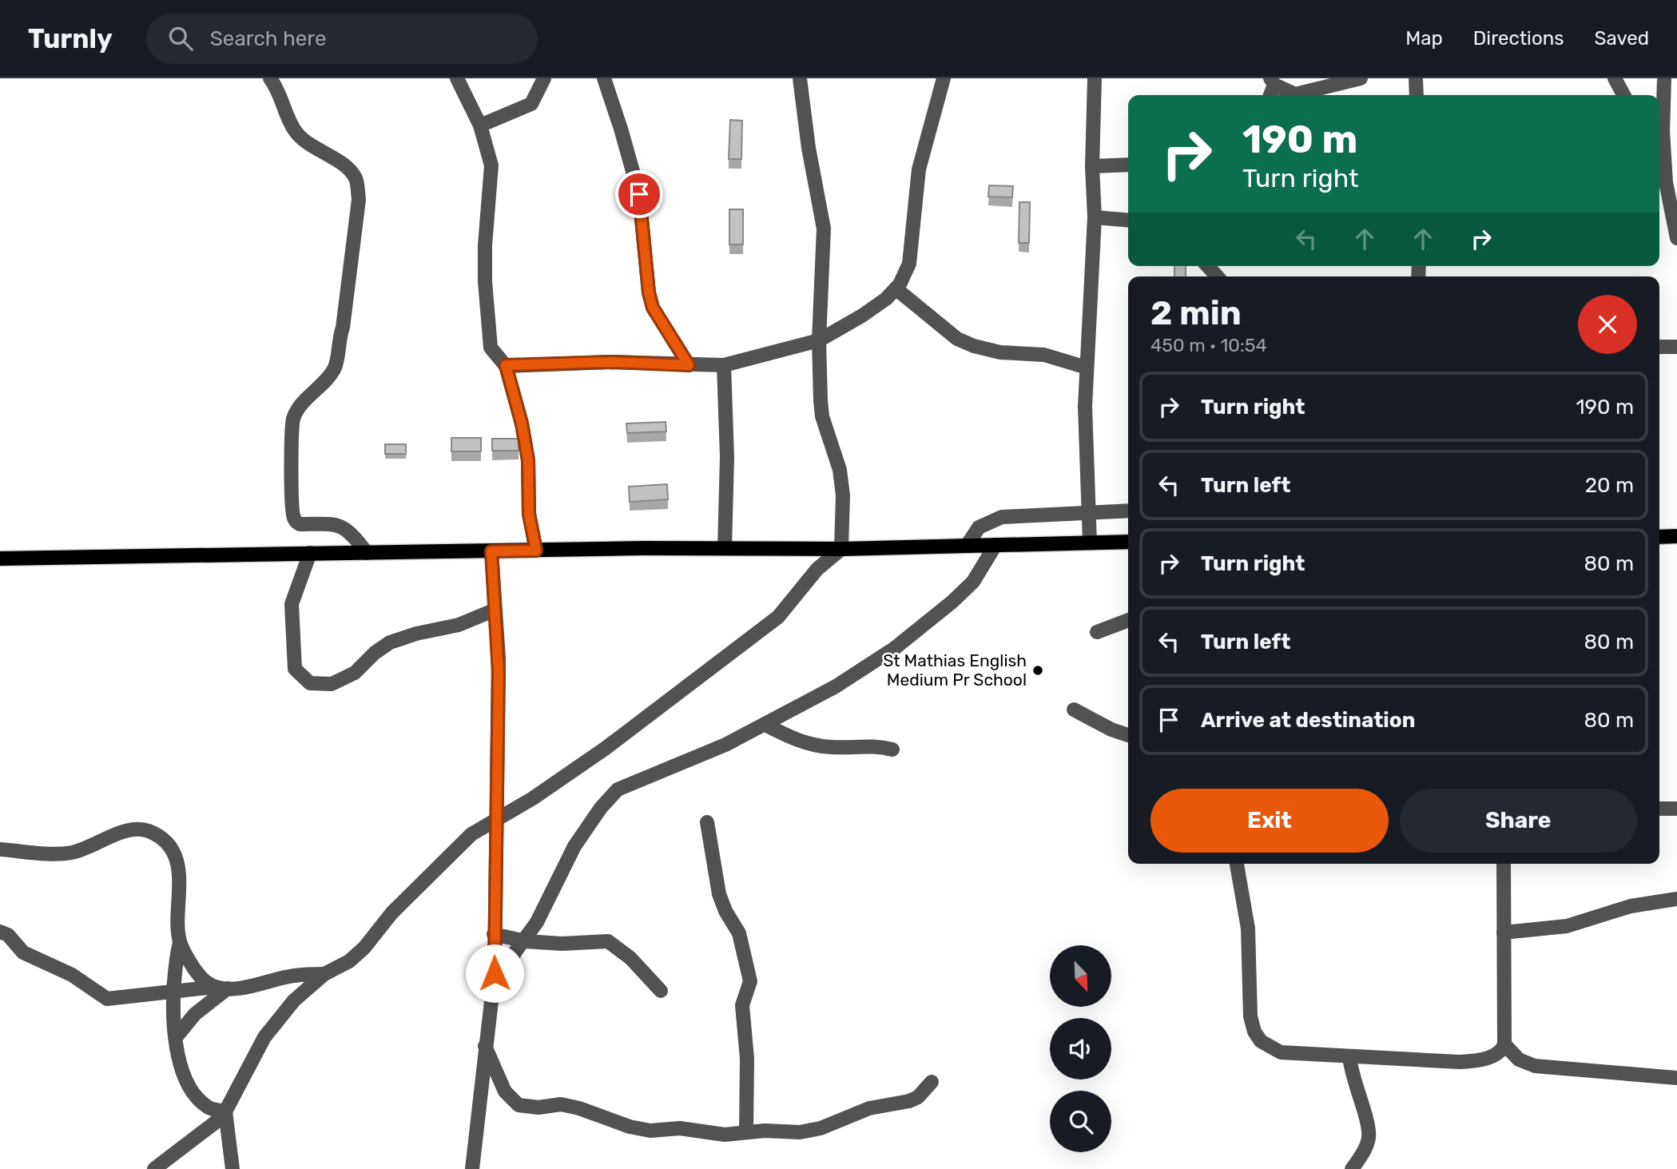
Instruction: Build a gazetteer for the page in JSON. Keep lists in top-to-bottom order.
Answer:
{
  "places": ["St Mathias English Medium Pr School"],
  "north": "bottom right",
  "page": {
    "header": "Turnly",
    "search": "Search here",
    "nav": ["Map", "Directions", "Saved"],
    "turn": ["190 m", "Turn right"],
    "heading": ["2 min", "450 m · 10:54"],
    "list": [
      {
        "name": "Turn right",
        "value": "190 m"
      },
      {
        "name": "Turn left",
        "value": "20 m"
      },
      {
        "name": "Turn right",
        "value": "80 m"
      },
      {
        "name": "Turn left",
        "value": "80 m"
      },
      {
        "name": "Arrive at destination",
        "value": "80 m"
      }
    ],
    "buttons": ["Exit", "Share"]
  }
}
